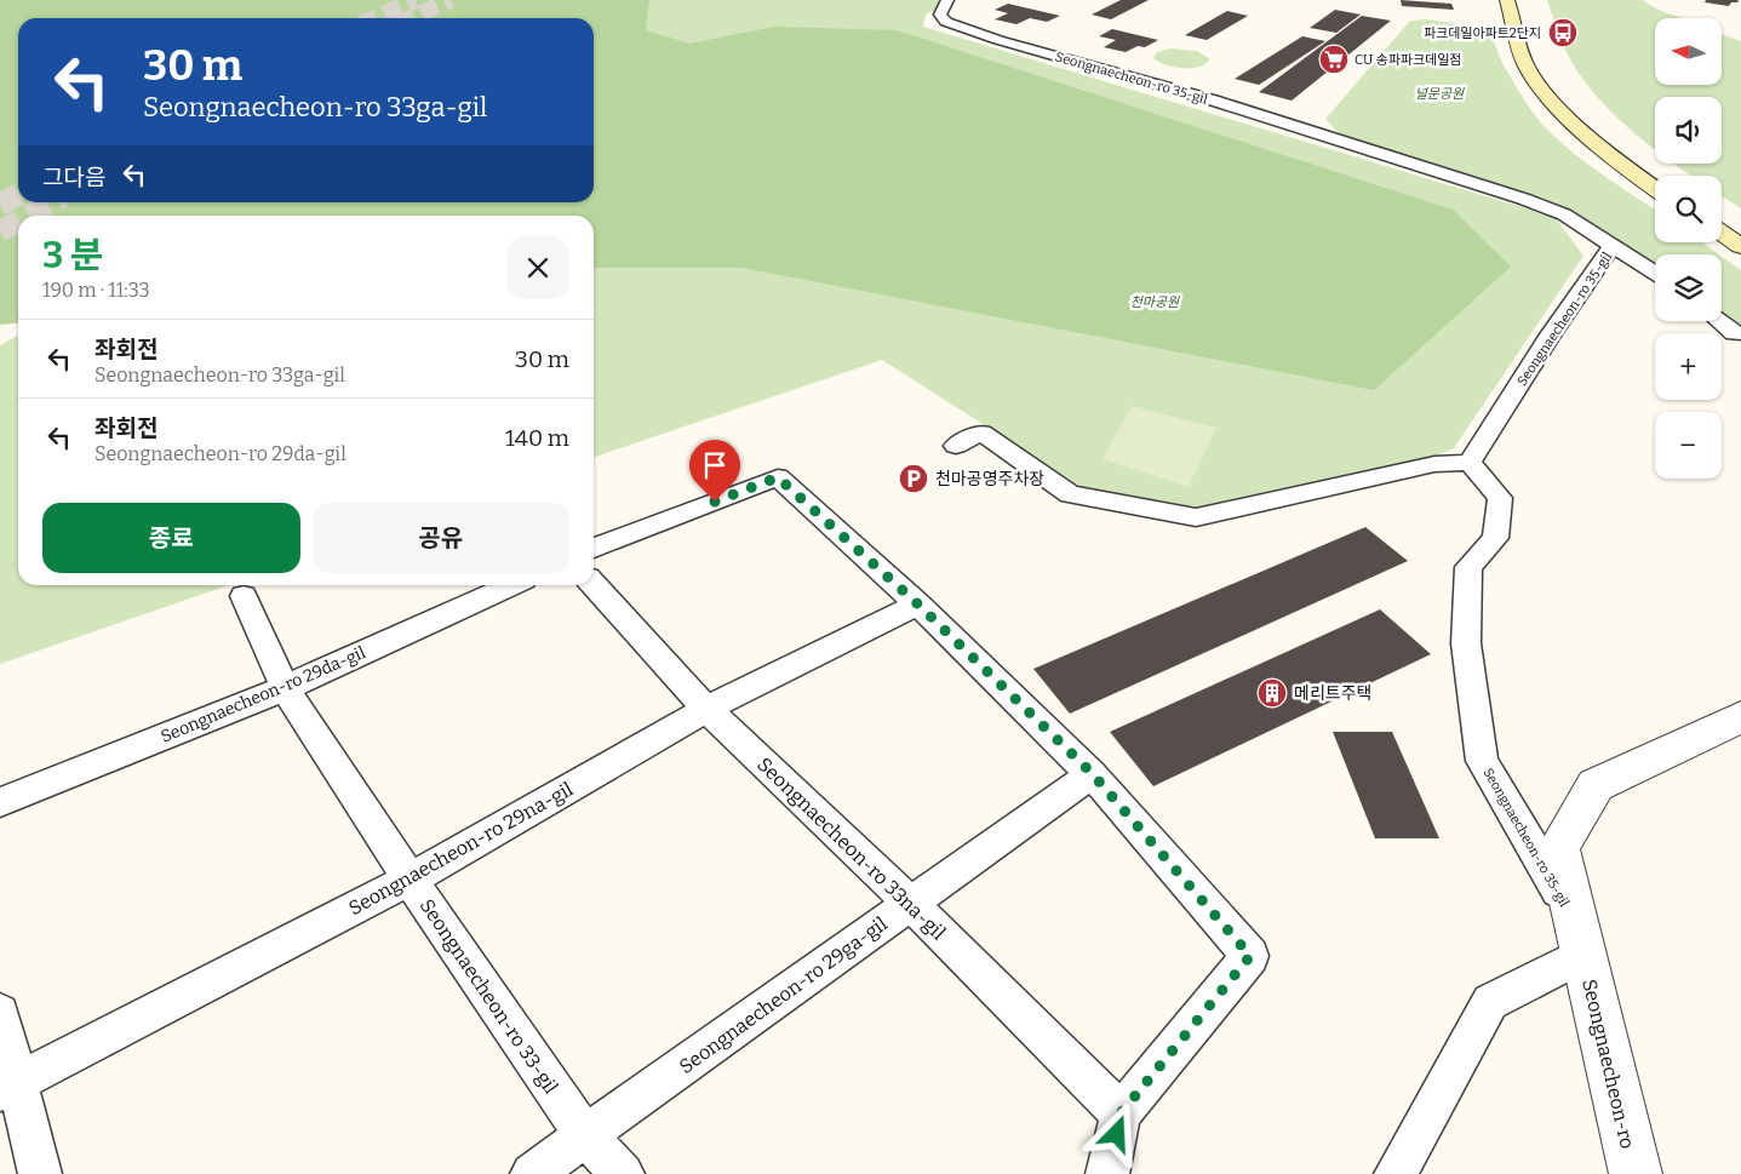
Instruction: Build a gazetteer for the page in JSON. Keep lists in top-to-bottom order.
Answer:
{
  "streets": {
    "street": [
      "Seongnaecheon-ro 35-gil",
      "Seongnaecheon-ro 29da-gil",
      "Seongnaecheon-ro 29na-gil",
      "Seongnaecheon-ro 33na-gil",
      "Seongnaecheon-ro 29ga-gil",
      "Seongnaecheon-ro 33-gil",
      "Seongnaecheon-ro"
    ]
  },
  "crossings": [
    ["Seongnaecheon-ro 35-gil", "Seongnaecheon-ro"],
    ["Seongnaecheon-ro 29da-gil", "Seongnaecheon-ro 33-gil"],
    ["Seongnaecheon-ro 29na-gil", "Seongnaecheon-ro 33na-gil"],
    ["Seongnaecheon-ro 29na-gil", "Seongnaecheon-ro 33-gil"],
    ["Seongnaecheon-ro 33na-gil", "Seongnaecheon-ro 29ga-gil"],
    ["Seongnaecheon-ro 29ga-gil", "Seongnaecheon-ro 33-gil"]
  ],
  "parks": ["널문공원", "천마공원"],
  "places": {
    "bus stop": ["파크데일아파트2단지"],
    "supermarket": ["CU 송파파크데일점"],
    "parking": ["천마공영주차장"],
    "building": ["메리트주택"]
  },
  "north": "left",
  "page": {
    "map_buttons": ["+", "−"],
    "turn": ["30 m", "Seongnaecheon-ro 33ga-gil"],
    "then": "그다음",
    "heading": ["3 분", "190 m · 11:33"],
    "list": [
      {
        "name": "좌회전",
        "note": "Seongnaecheon-ro 33ga-gil",
        "value": "30 m"
      },
      {
        "name": "좌회전",
        "note": "Seongnaecheon-ro 29da-gil",
        "value": "140 m"
      }
    ],
    "buttons": ["종료", "공유"]
  }
}
